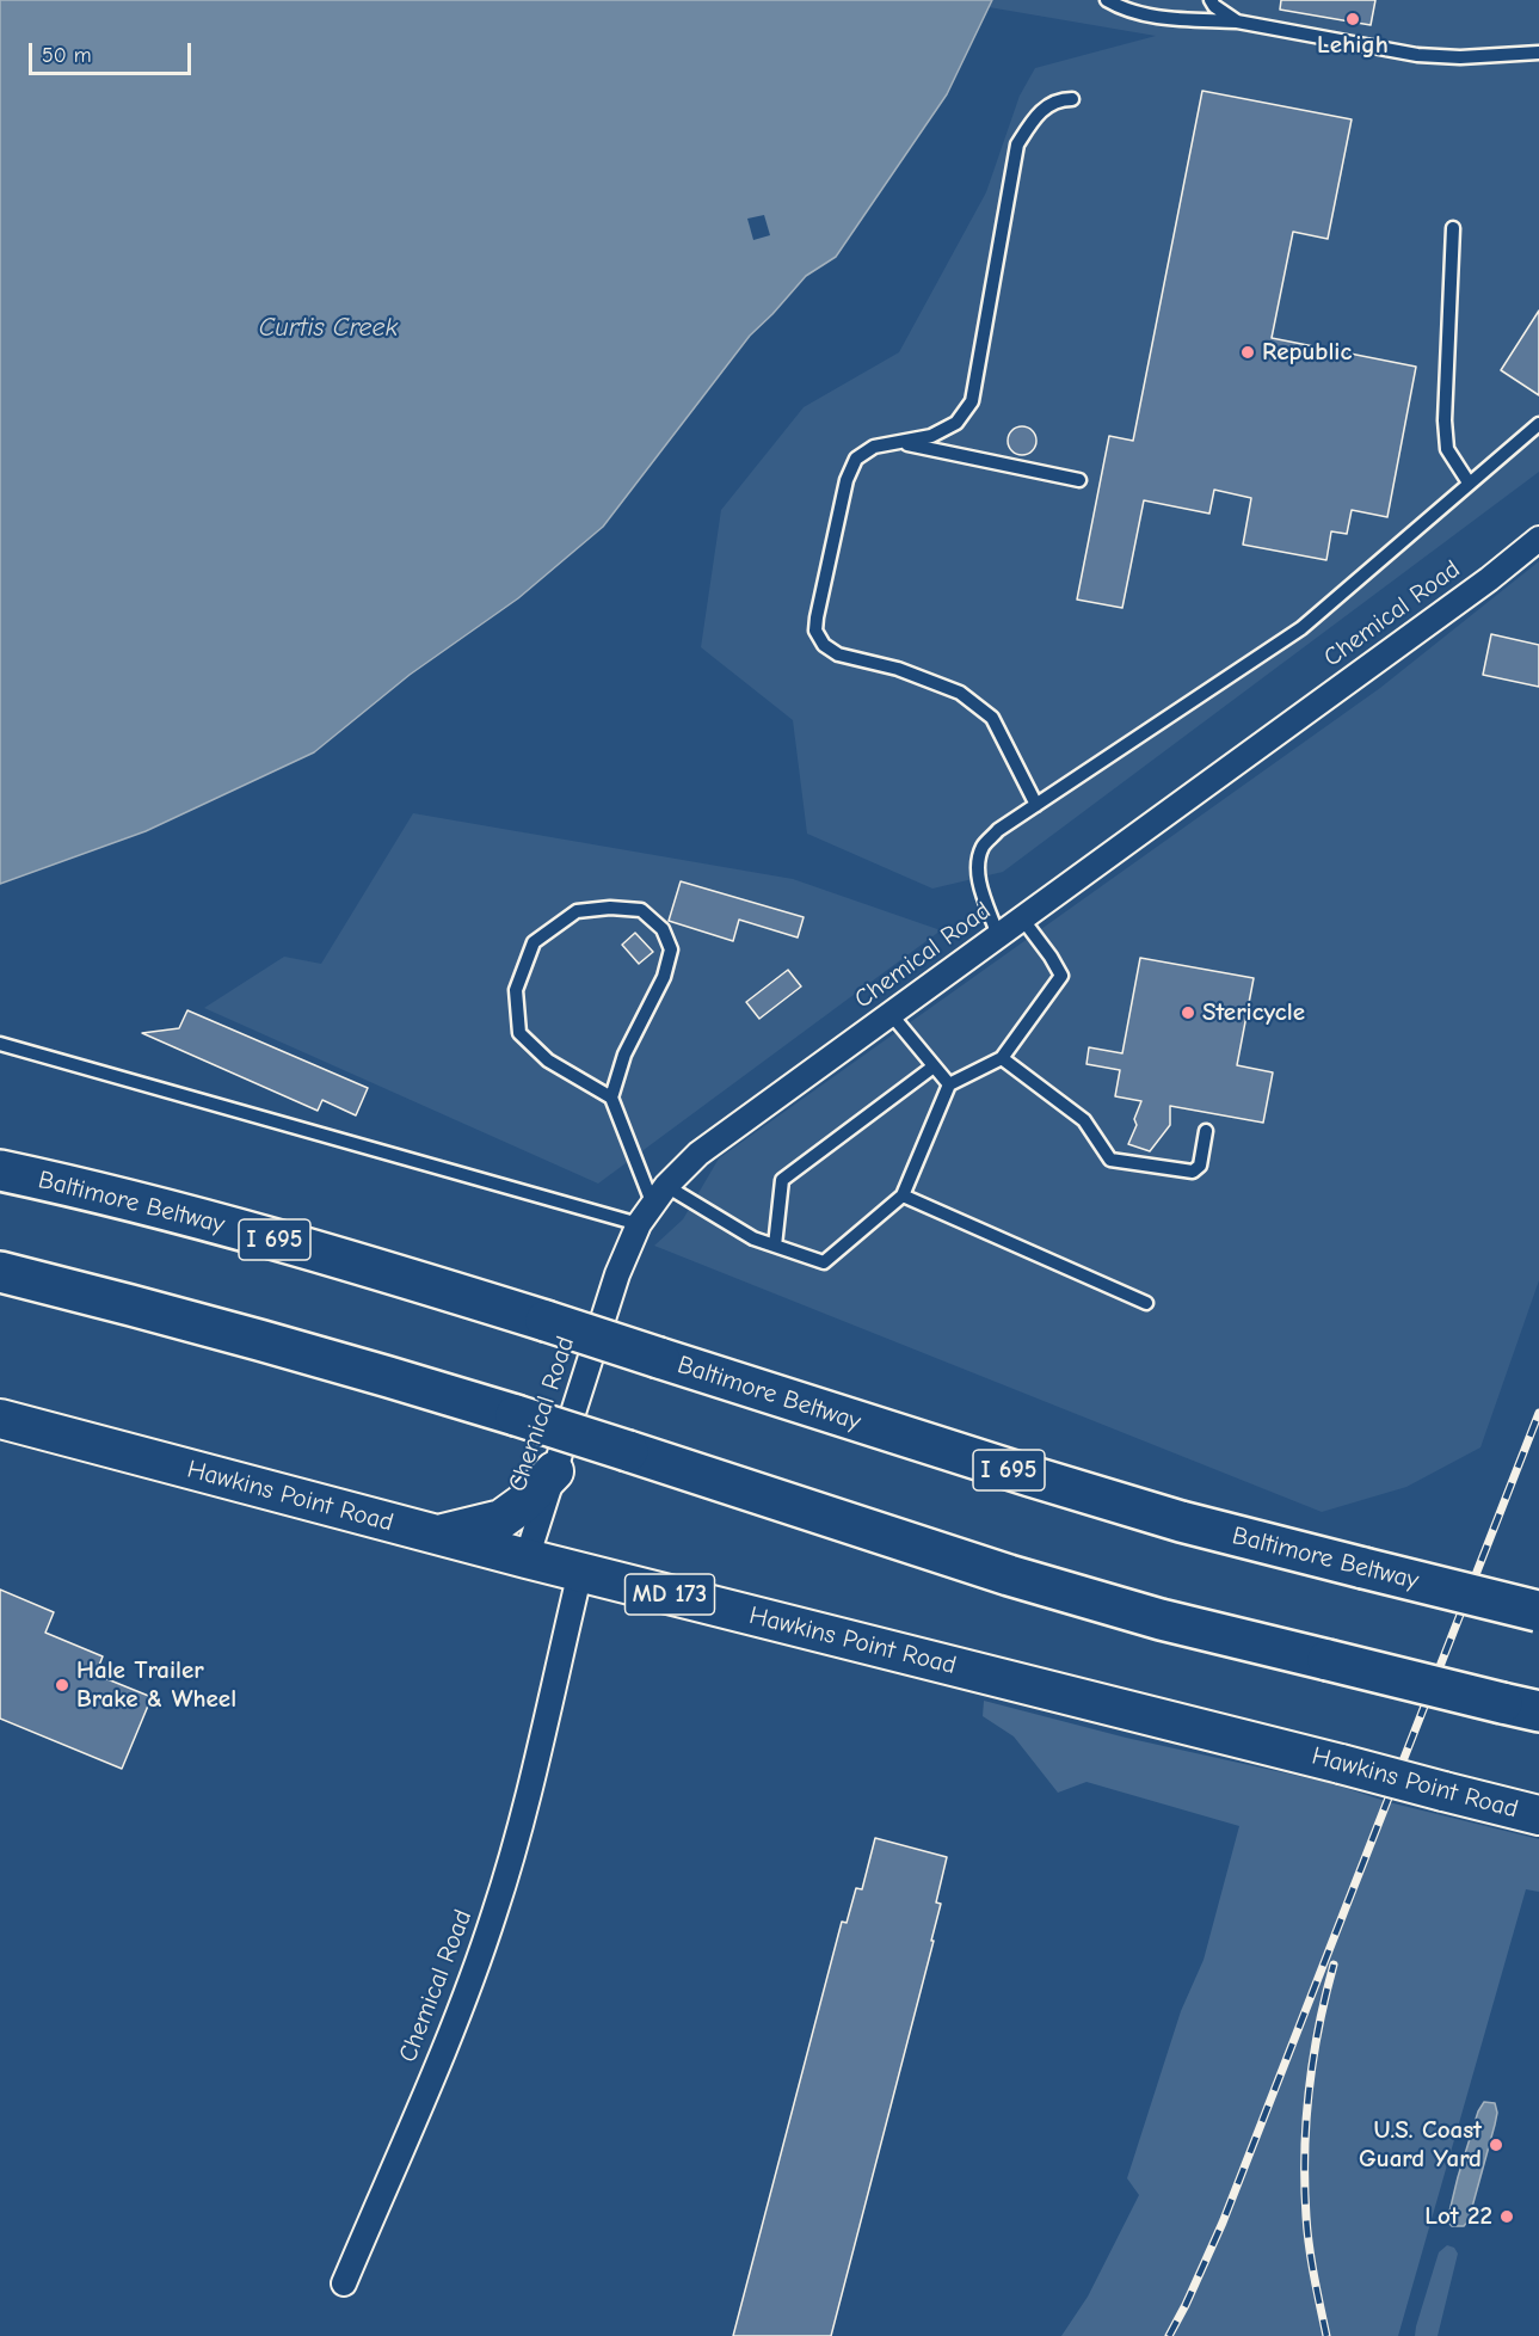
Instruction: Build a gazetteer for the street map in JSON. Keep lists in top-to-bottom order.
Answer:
{
  "streets": {
    "highway": ["Baltimore Beltway", "I 695"],
    "main road": ["Hawkins Point Road", "MD 173"],
    "street": ["Chemical Road"]
  },
  "crossings": [
    ["Chemical Road", "Hawkins Point Road"]
  ],
  "water": ["Curtis Creek"],
  "places": [
    "Lehigh",
    "Republic",
    "Stericycle",
    "Hale Trailer Brake & Wheel",
    "U.S. Coast Guard Yard",
    "Lot 22"
  ],
  "scale_bar": "50 m"
}
